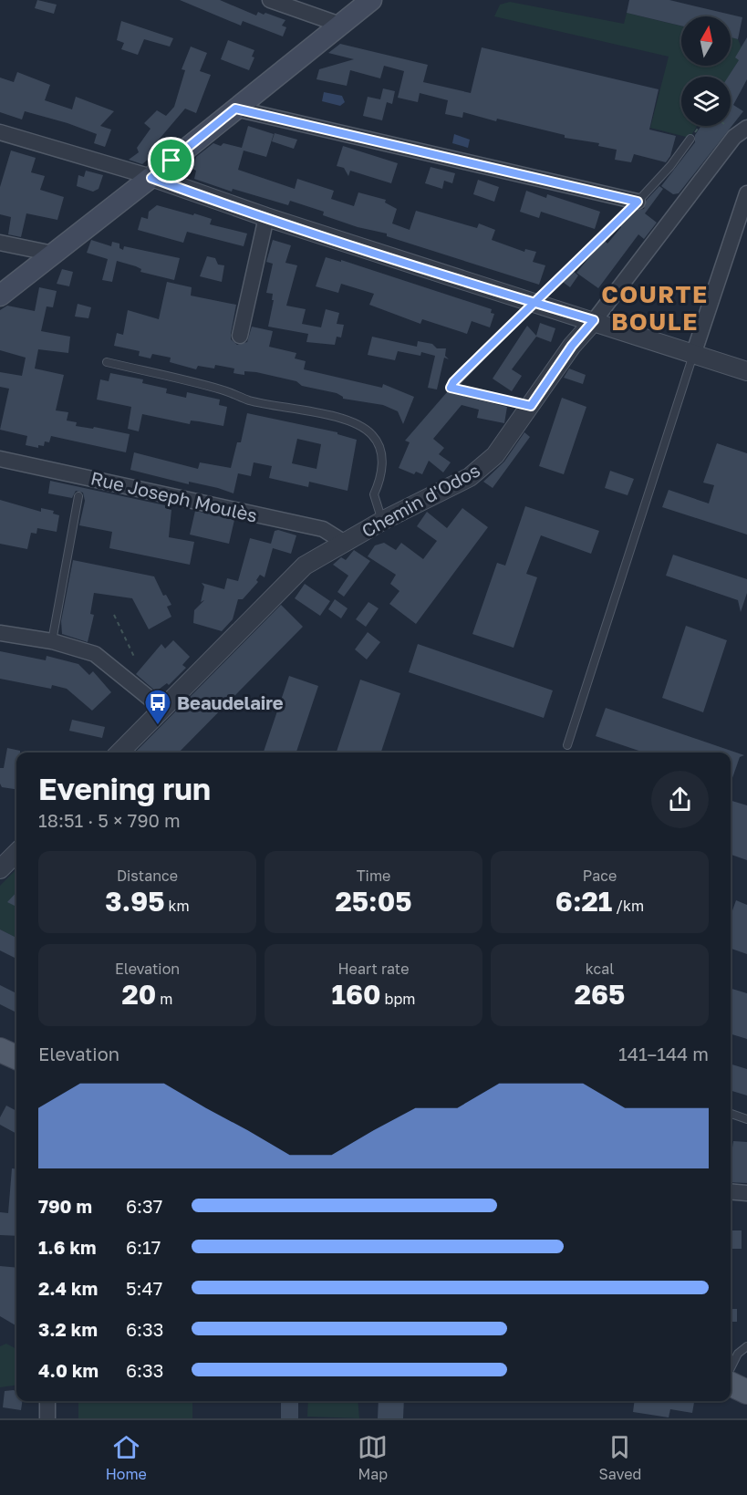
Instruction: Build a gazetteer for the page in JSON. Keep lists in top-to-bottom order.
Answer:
{
  "streets": {
    "street": ["Rue Joseph Moulès", "Chemin d'Odos"]
  },
  "crossings": [
    ["Rue Joseph Moulès", "Chemin d'Odos"]
  ],
  "districts": ["COURTE BOULE"],
  "places": {
    "bus stop": ["Beaudelaire"]
  },
  "north": "top",
  "page": {
    "heading": ["Evening run", "18:51 · 5 × 790 m"],
    "stats": [
      ["Distance", "3.95 km"],
      ["Time", "25:05"],
      ["Pace", "6:21 /km"],
      ["Elevation", "20 m"],
      ["Heart rate", "160 bpm"],
      ["kcal", "265"]
    ],
    "chart": ["Elevation", "141–144 m"],
    "list": [
      {
        "name": "790 m",
        "note": "6:37"
      },
      {
        "name": "1.6 km",
        "note": "6:17"
      },
      {
        "name": "2.4 km",
        "note": "5:47"
      },
      {
        "name": "3.2 km",
        "note": "6:33"
      },
      {
        "name": "4.0 km",
        "note": "6:33"
      }
    ],
    "tabs": ["Home", "Map", "Saved"]
  }
}
